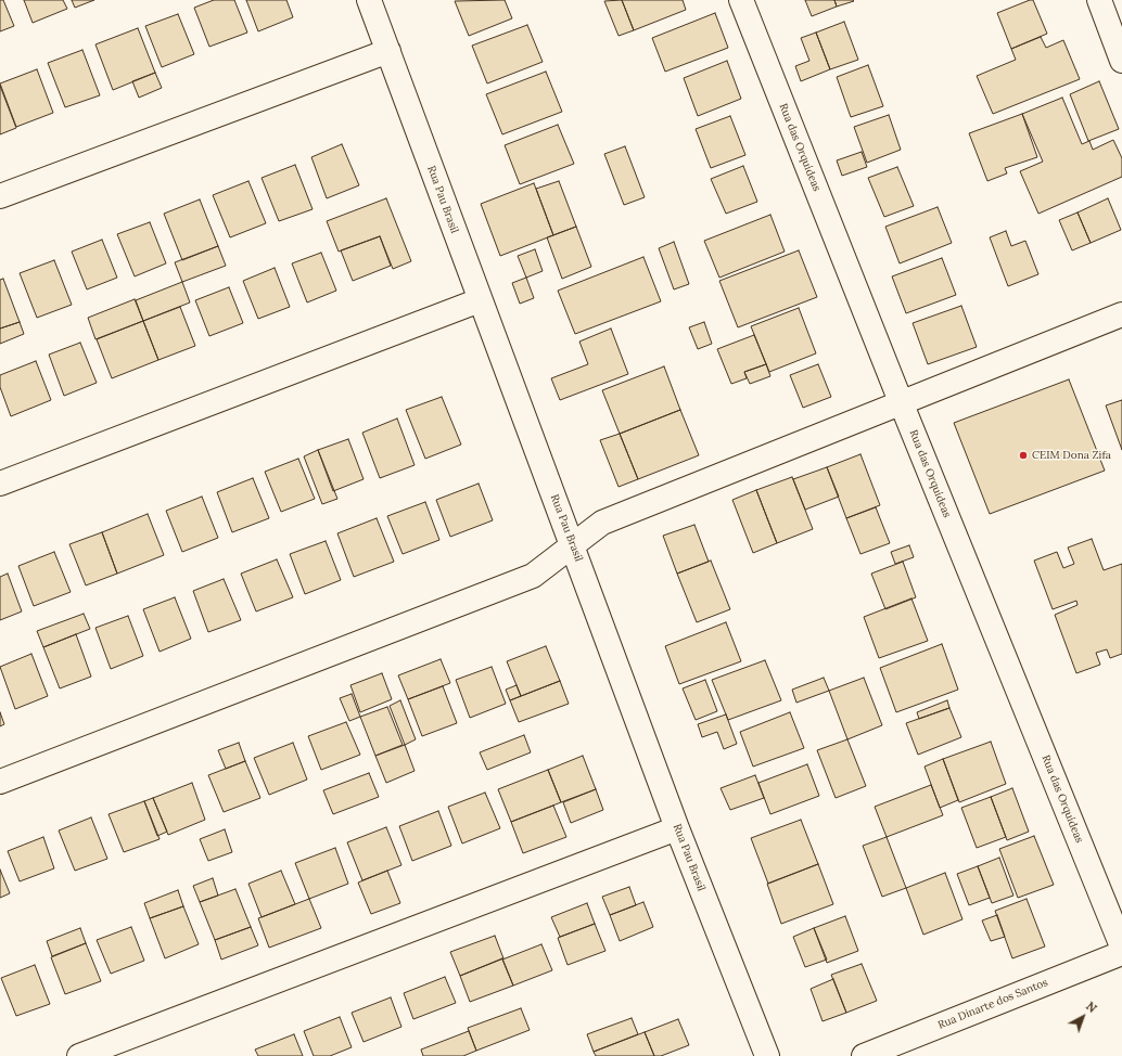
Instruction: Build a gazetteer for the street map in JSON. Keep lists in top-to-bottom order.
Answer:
{
  "streets": {
    "street": ["Rua das Orquídeas", "Rua Pau Brasil", "Rua Dinarte dos Santos"]
  },
  "places": ["CEIM Dona Zifa"],
  "north": "top right"
}
